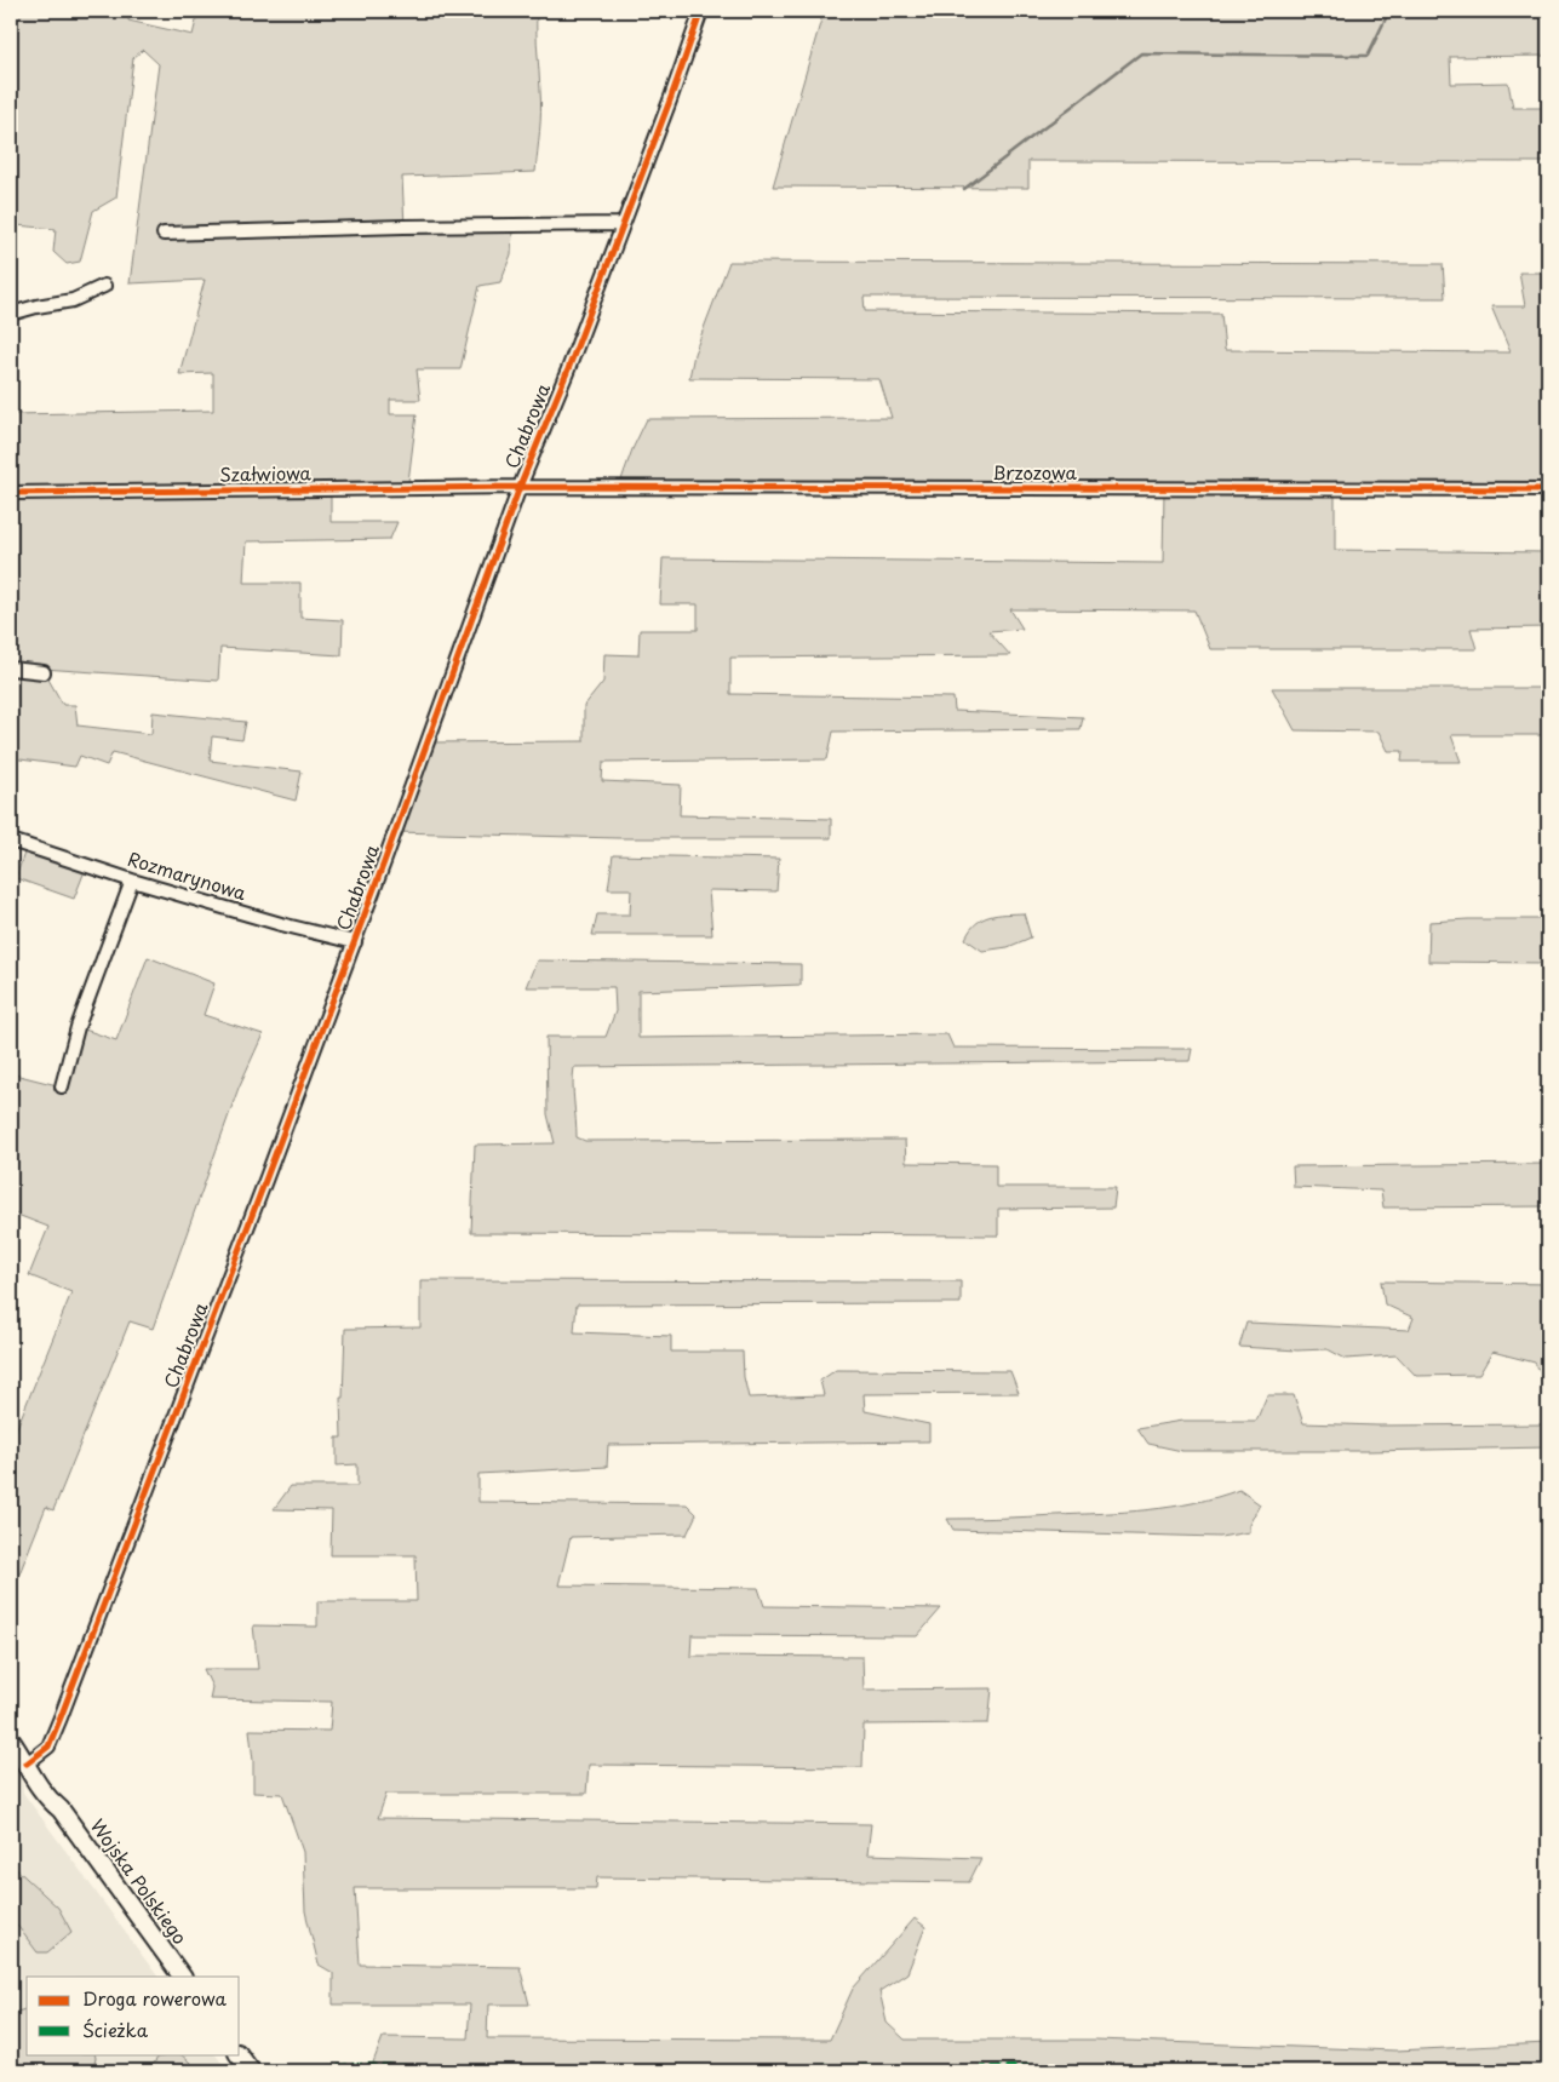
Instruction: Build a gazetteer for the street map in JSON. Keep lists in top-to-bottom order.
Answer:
{
  "streets": {
    "main road": ["Wojska Polskiego"],
    "street": [
      "Chabrowa",
      "Brzozowa",
      "Szałwiowa",
      "Rozmarynowa"
    ]
  },
  "crossings": [
    ["Chabrowa", "Brzozowa"],
    ["Chabrowa", "Szałwiowa"],
    ["Chabrowa", "Rozmarynowa"],
    ["Chabrowa", "Wojska Polskiego"],
    ["Brzozowa", "Szałwiowa"]
  ],
  "legend": ["Droga rowerowa", "Ścieżka"]
}
